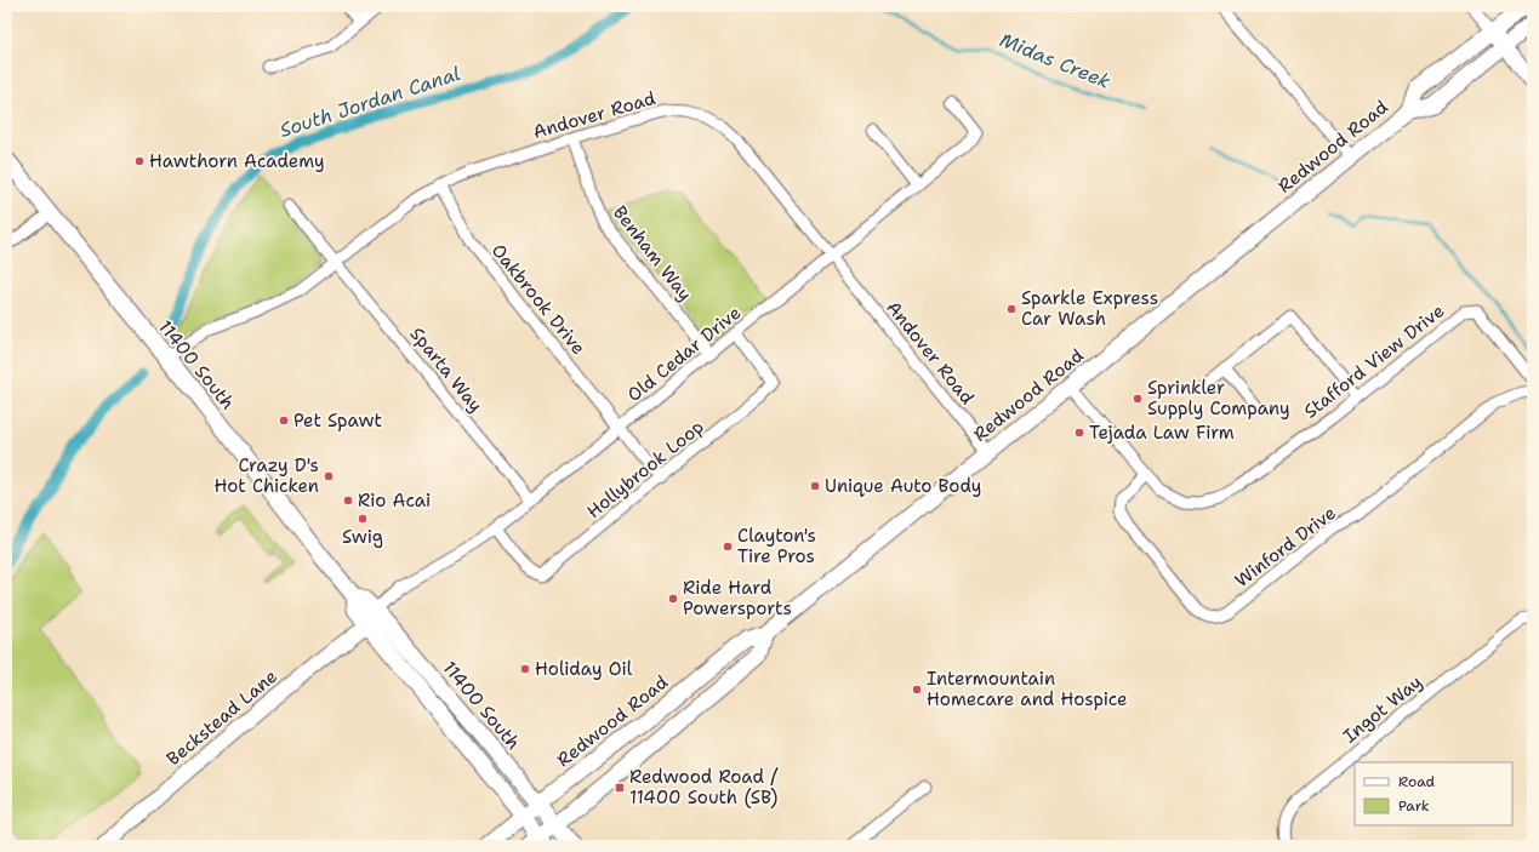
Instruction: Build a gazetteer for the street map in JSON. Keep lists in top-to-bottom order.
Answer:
{
  "streets": {
    "main road": ["Redwood Road", "11400 South"],
    "street": [
      "Andover Road",
      "Benham Way",
      "Oakbrook Drive",
      "Old Cedar Drive",
      "Stafford View Drive",
      "Sparta Way",
      "Hollybrook Loop",
      "Winford Drive",
      "Ingot Way",
      "Beckstead Lane"
    ]
  },
  "crossings": [
    ["Andover Road", "Redwood Road"],
    ["Andover Road", "Benham Way"],
    ["Andover Road", "Oakbrook Drive"],
    ["Andover Road", "Old Cedar Drive"],
    ["Andover Road", "11400 South"],
    ["Andover Road", "Sparta Way"],
    ["Redwood Road", "Stafford View Drive"],
    ["Redwood Road", "11400 South"],
    ["Benham Way", "Old Cedar Drive"],
    ["Oakbrook Drive", "Old Cedar Drive"],
    ["Oakbrook Drive", "Hollybrook Loop"],
    ["Old Cedar Drive", "11400 South"],
    ["Old Cedar Drive", "Sparta Way"],
    ["Old Cedar Drive", "Hollybrook Loop"],
    ["Stafford View Drive", "Winford Drive"],
    ["11400 South", "Beckstead Lane"]
  ],
  "water": ["Midas Creek", "South Jordan Canal"],
  "places": {
    "other": [
      "Hawthorn Academy",
      "Sparkle Express Car Wash",
      "Sprinkler Supply Company",
      "Pet Spawt",
      "Tejada Law Firm",
      "Crazy D's Hot Chicken",
      "Unique Auto Body",
      "Rio Acai",
      "Swig",
      "Clayton's Tire Pros",
      "Ride Hard Powersports",
      "Holiday Oil",
      "Intermountain Homecare and Hospice"
    ],
    "transit": ["Redwood Road / 11400 South (SB)"]
  },
  "legend": ["Road", "Park"]
}
